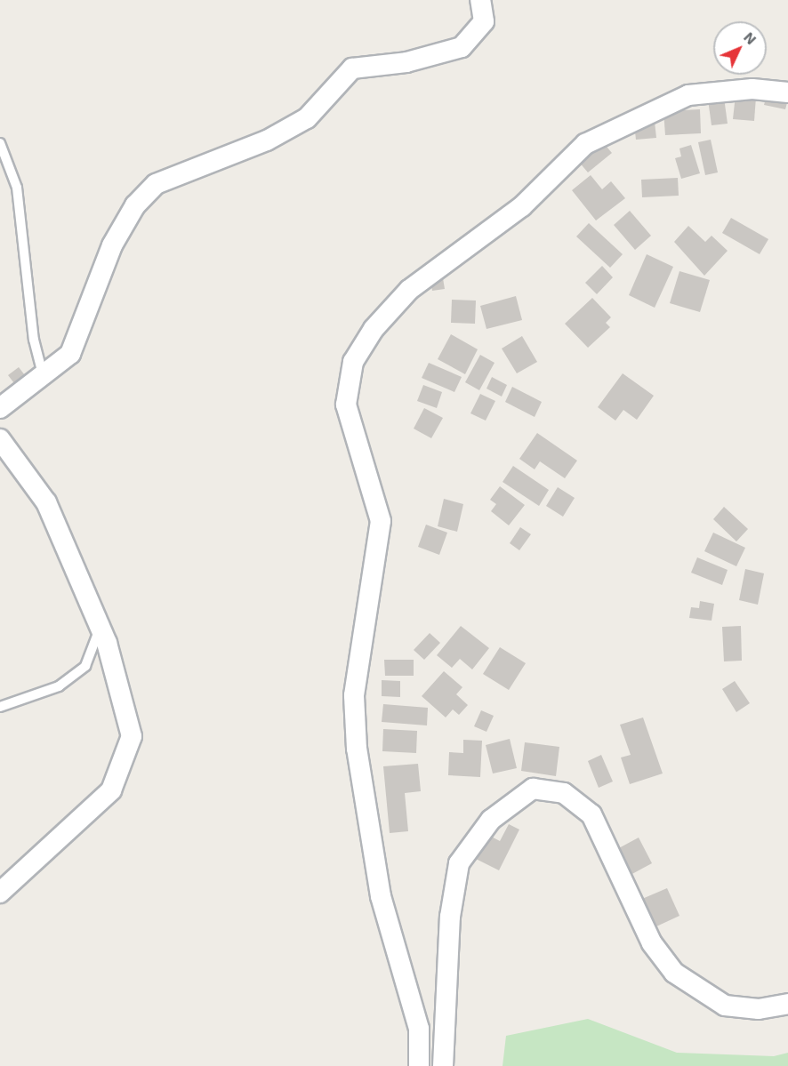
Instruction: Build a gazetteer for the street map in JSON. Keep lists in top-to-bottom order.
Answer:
{
  "north": "top right"
}
